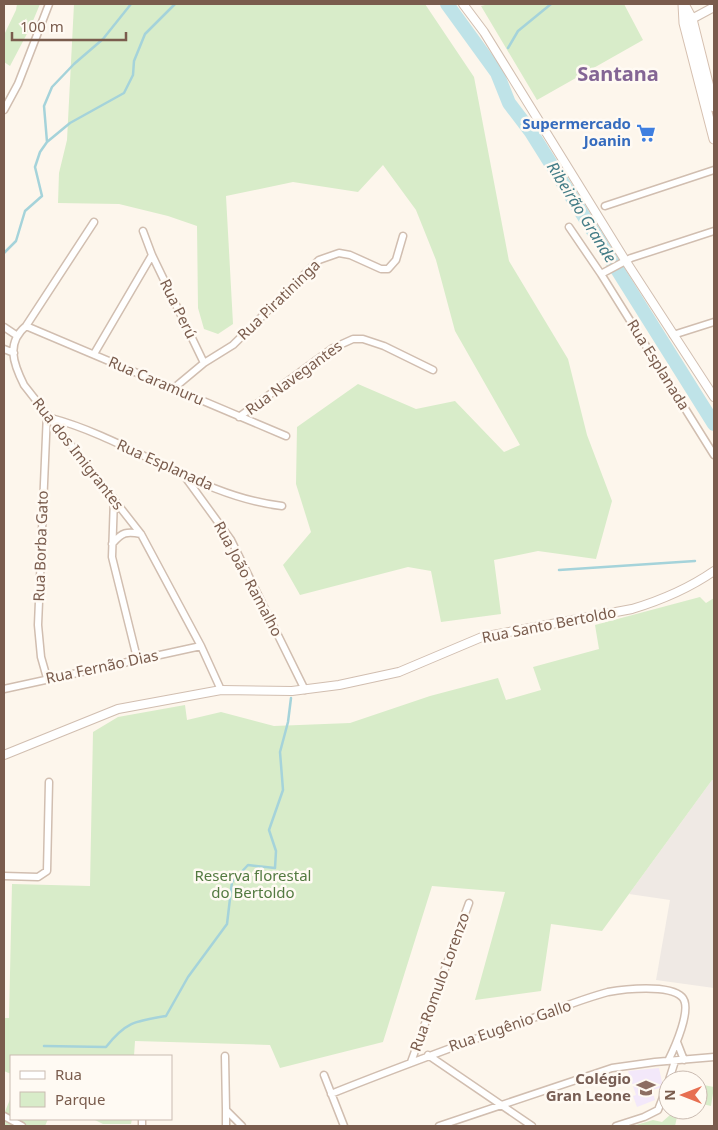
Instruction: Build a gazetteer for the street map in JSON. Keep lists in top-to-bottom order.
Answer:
{
  "streets": {
    "street": [
      "Rua Piratininga",
      "Rua Perú",
      "Rua Esplanada",
      "Rua Navegantes",
      "Rua Caramuru",
      "Rua dos Imigrantes",
      "Rua Borba Gato",
      "Rua João Ramalho",
      "Rua Santo Bertoldo",
      "Rua Fernão Dias",
      "Rua Romulo Lorenzo",
      "Rua Eugênio Gallo"
    ]
  },
  "crossings": [
    ["Rua Piratininga", "Rua Perú"],
    ["Rua Piratininga", "Rua Caramuru"],
    ["Rua Perú", "Rua Caramuru"],
    ["Rua Esplanada", "Rua dos Imigrantes"],
    ["Rua Esplanada", "Rua Borba Gato"],
    ["Rua Esplanada", "Rua João Ramalho"],
    ["Rua Navegantes", "Rua Caramuru"],
    ["Rua dos Imigrantes", "Rua Borba Gato"],
    ["Rua dos Imigrantes", "Rua Santo Bertoldo"],
    ["Rua dos Imigrantes", "Rua Fernão Dias"],
    ["Rua Borba Gato", "Rua Fernão Dias"],
    ["Rua João Ramalho", "Rua Santo Bertoldo"],
    ["Rua Romulo Lorenzo", "Rua Eugênio Gallo"]
  ],
  "districts": ["Santana"],
  "water": ["Ribeirão Grande"],
  "parks": ["Reserva florestal do Bertoldo"],
  "places": {
    "supermarket": ["Supermercado Joanin"],
    "school or university": ["Colégio Gran Leone"]
  },
  "legend": ["Rua", "Parque"],
  "scale_bar": "100 m",
  "north": "left"
}
